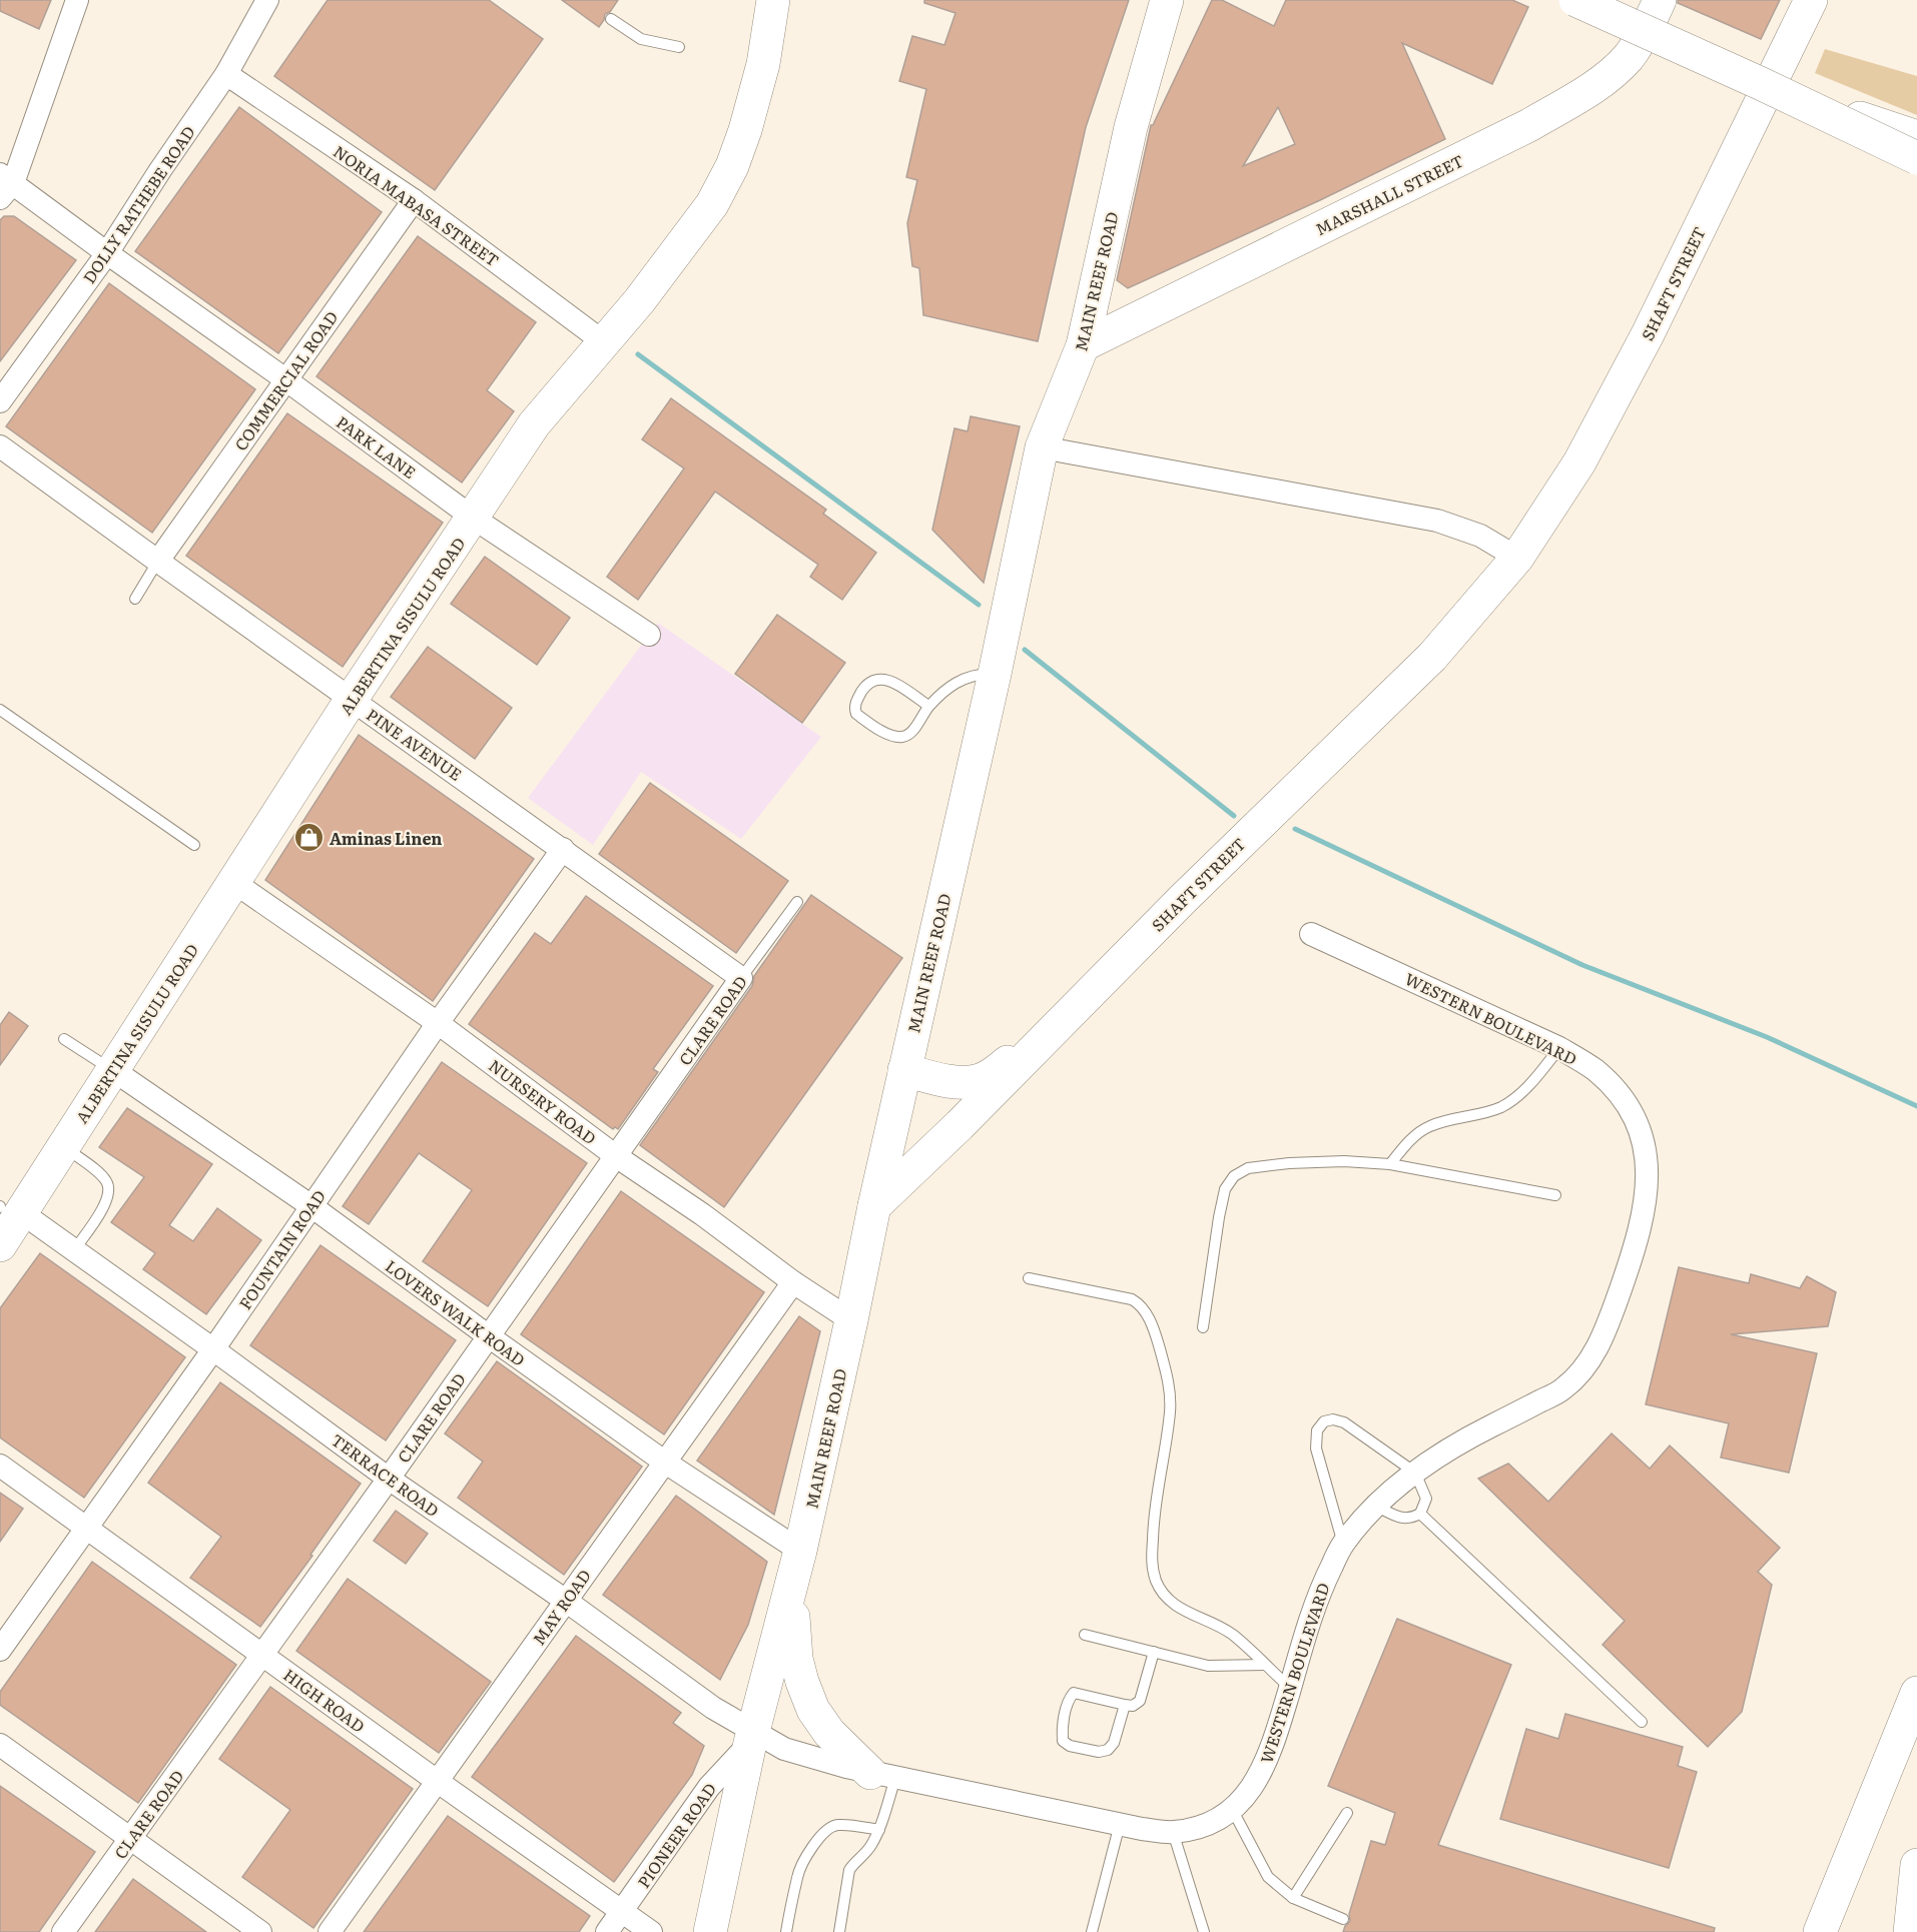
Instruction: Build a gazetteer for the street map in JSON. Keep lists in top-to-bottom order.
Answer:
{
  "streets": {
    "main road": [
      "MARSHALL STREET",
      "MAIN REEF ROAD",
      "SHAFT STREET",
      "ALBERTINA SISULU ROAD"
    ],
    "street": [
      "DOLLY RATHEBE ROAD",
      "NORIA MABASA STREET",
      "COMMERCIAL ROAD",
      "PARK LANE",
      "PINE AVENUE",
      "WESTERN BOULEVARD",
      "CLARE ROAD",
      "NURSERY ROAD",
      "FOUNTAIN ROAD",
      "LOVERS WALK ROAD",
      "TERRACE ROAD",
      "MAY ROAD",
      "HIGH ROAD",
      "PIONEER ROAD"
    ]
  },
  "crossings": [
    ["MARSHALL STREET", "MAIN REEF ROAD"],
    ["DOLLY RATHEBE ROAD", "NORIA MABASA STREET"],
    ["DOLLY RATHEBE ROAD", "PARK LANE"],
    ["NORIA MABASA STREET", "COMMERCIAL ROAD"],
    ["NORIA MABASA STREET", "ALBERTINA SISULU ROAD"],
    ["MAIN REEF ROAD", "SHAFT STREET"],
    ["MAIN REEF ROAD", "WESTERN BOULEVARD"],
    ["MAIN REEF ROAD", "NURSERY ROAD"],
    ["MAIN REEF ROAD", "LOVERS WALK ROAD"],
    ["MAIN REEF ROAD", "TERRACE ROAD"],
    ["MAIN REEF ROAD", "PIONEER ROAD"],
    ["COMMERCIAL ROAD", "PARK LANE"],
    ["COMMERCIAL ROAD", "PINE AVENUE"],
    ["PARK LANE", "ALBERTINA SISULU ROAD"],
    ["ALBERTINA SISULU ROAD", "PINE AVENUE"],
    ["ALBERTINA SISULU ROAD", "NURSERY ROAD"],
    ["ALBERTINA SISULU ROAD", "LOVERS WALK ROAD"],
    ["ALBERTINA SISULU ROAD", "TERRACE ROAD"],
    ["PINE AVENUE", "CLARE ROAD"],
    ["PINE AVENUE", "FOUNTAIN ROAD"],
    ["WESTERN BOULEVARD", "TERRACE ROAD"],
    ["WESTERN BOULEVARD", "PIONEER ROAD"],
    ["CLARE ROAD", "NURSERY ROAD"],
    ["CLARE ROAD", "LOVERS WALK ROAD"],
    ["CLARE ROAD", "TERRACE ROAD"],
    ["CLARE ROAD", "HIGH ROAD"],
    ["NURSERY ROAD", "FOUNTAIN ROAD"],
    ["NURSERY ROAD", "MAY ROAD"],
    ["FOUNTAIN ROAD", "LOVERS WALK ROAD"],
    ["FOUNTAIN ROAD", "TERRACE ROAD"],
    ["FOUNTAIN ROAD", "HIGH ROAD"],
    ["LOVERS WALK ROAD", "MAY ROAD"],
    ["TERRACE ROAD", "MAY ROAD"],
    ["TERRACE ROAD", "PIONEER ROAD"],
    ["MAY ROAD", "HIGH ROAD"],
    ["HIGH ROAD", "PIONEER ROAD"]
  ],
  "places": {
    "shop": ["Aminas Linen"]
  }
}
